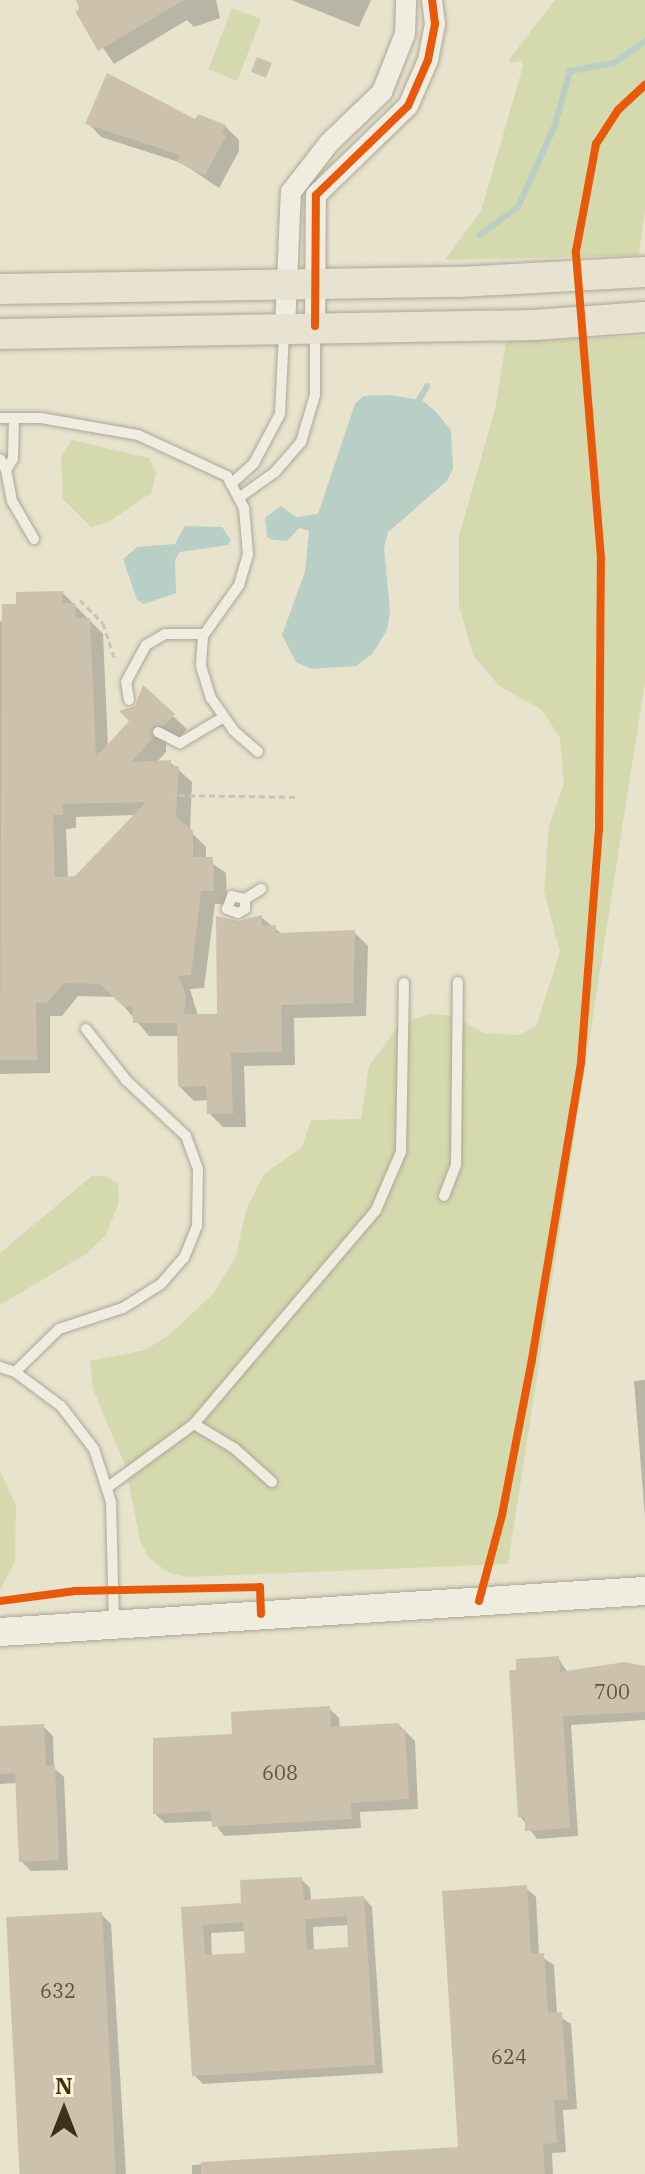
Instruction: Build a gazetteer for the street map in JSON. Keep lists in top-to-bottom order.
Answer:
{
  "house_numbers": [
    "700",
    "608",
    "632",
    "624"
  ],
  "north": "top"
}
